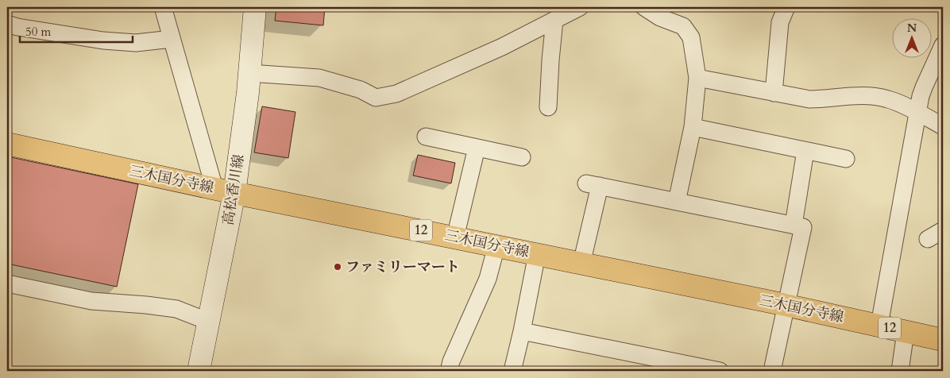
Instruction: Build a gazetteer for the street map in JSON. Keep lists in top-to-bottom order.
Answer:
{
  "streets": {
    "main road": ["三木国分寺線", "高松香川線", "12"]
  },
  "crossings": [
    ["三木国分寺線", "高松香川線"]
  ],
  "places": ["ファミリーマート"],
  "scale_bar": "50 m",
  "north": "top"
}
